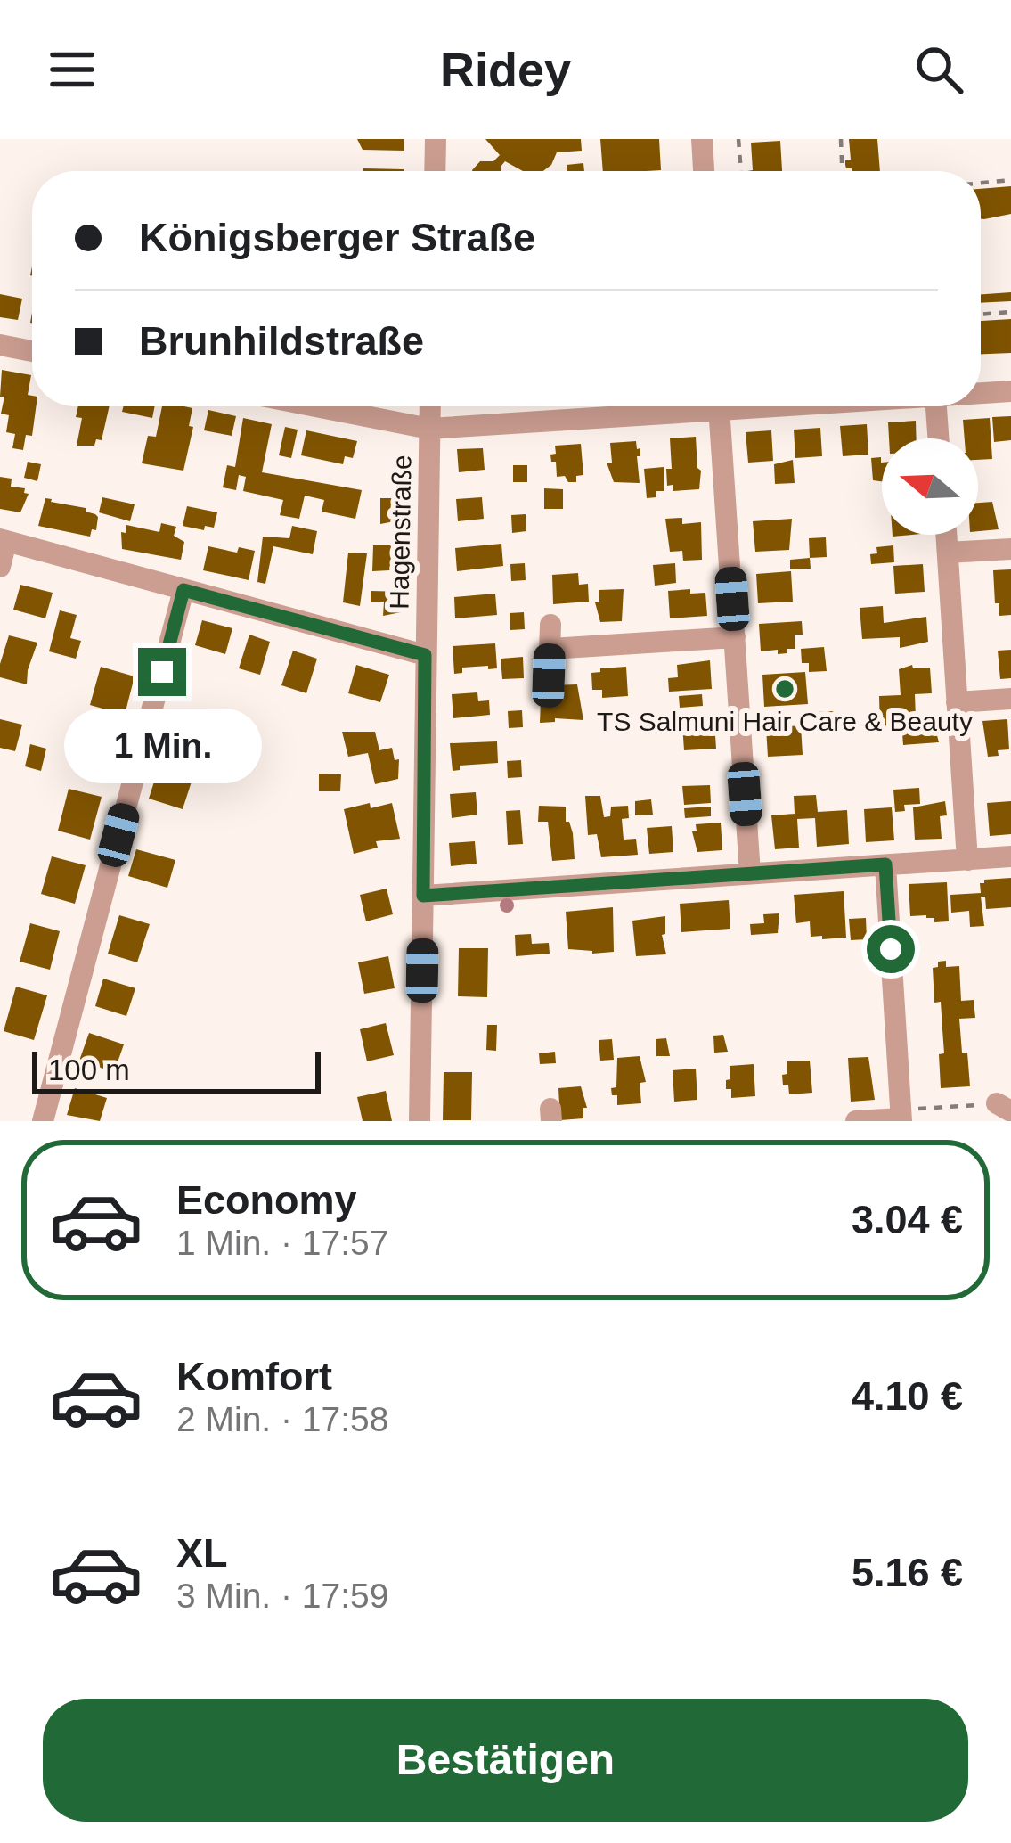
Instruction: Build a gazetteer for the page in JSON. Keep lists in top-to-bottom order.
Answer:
{
  "streets": {
    "street": ["Hagenstraße"]
  },
  "places": ["TS Salmuni Hair Care & Beauty"],
  "scale_bar": "100 m",
  "north": "left",
  "page": {
    "header": "Ridey",
    "banner": ["Königsberger Straße", "Brunhildstraße"],
    "bubble": "1 Min.",
    "scale": "100 m",
    "list": [
      {
        "name": "Economy",
        "note": "1 Min. · 17:57",
        "value": "3.04 €"
      },
      {
        "name": "Komfort",
        "note": "2 Min. · 17:58",
        "value": "4.10 €"
      },
      {
        "name": "XL",
        "note": "3 Min. · 17:59",
        "value": "5.16 €"
      }
    ],
    "buttons": "Bestätigen"
  }
}
